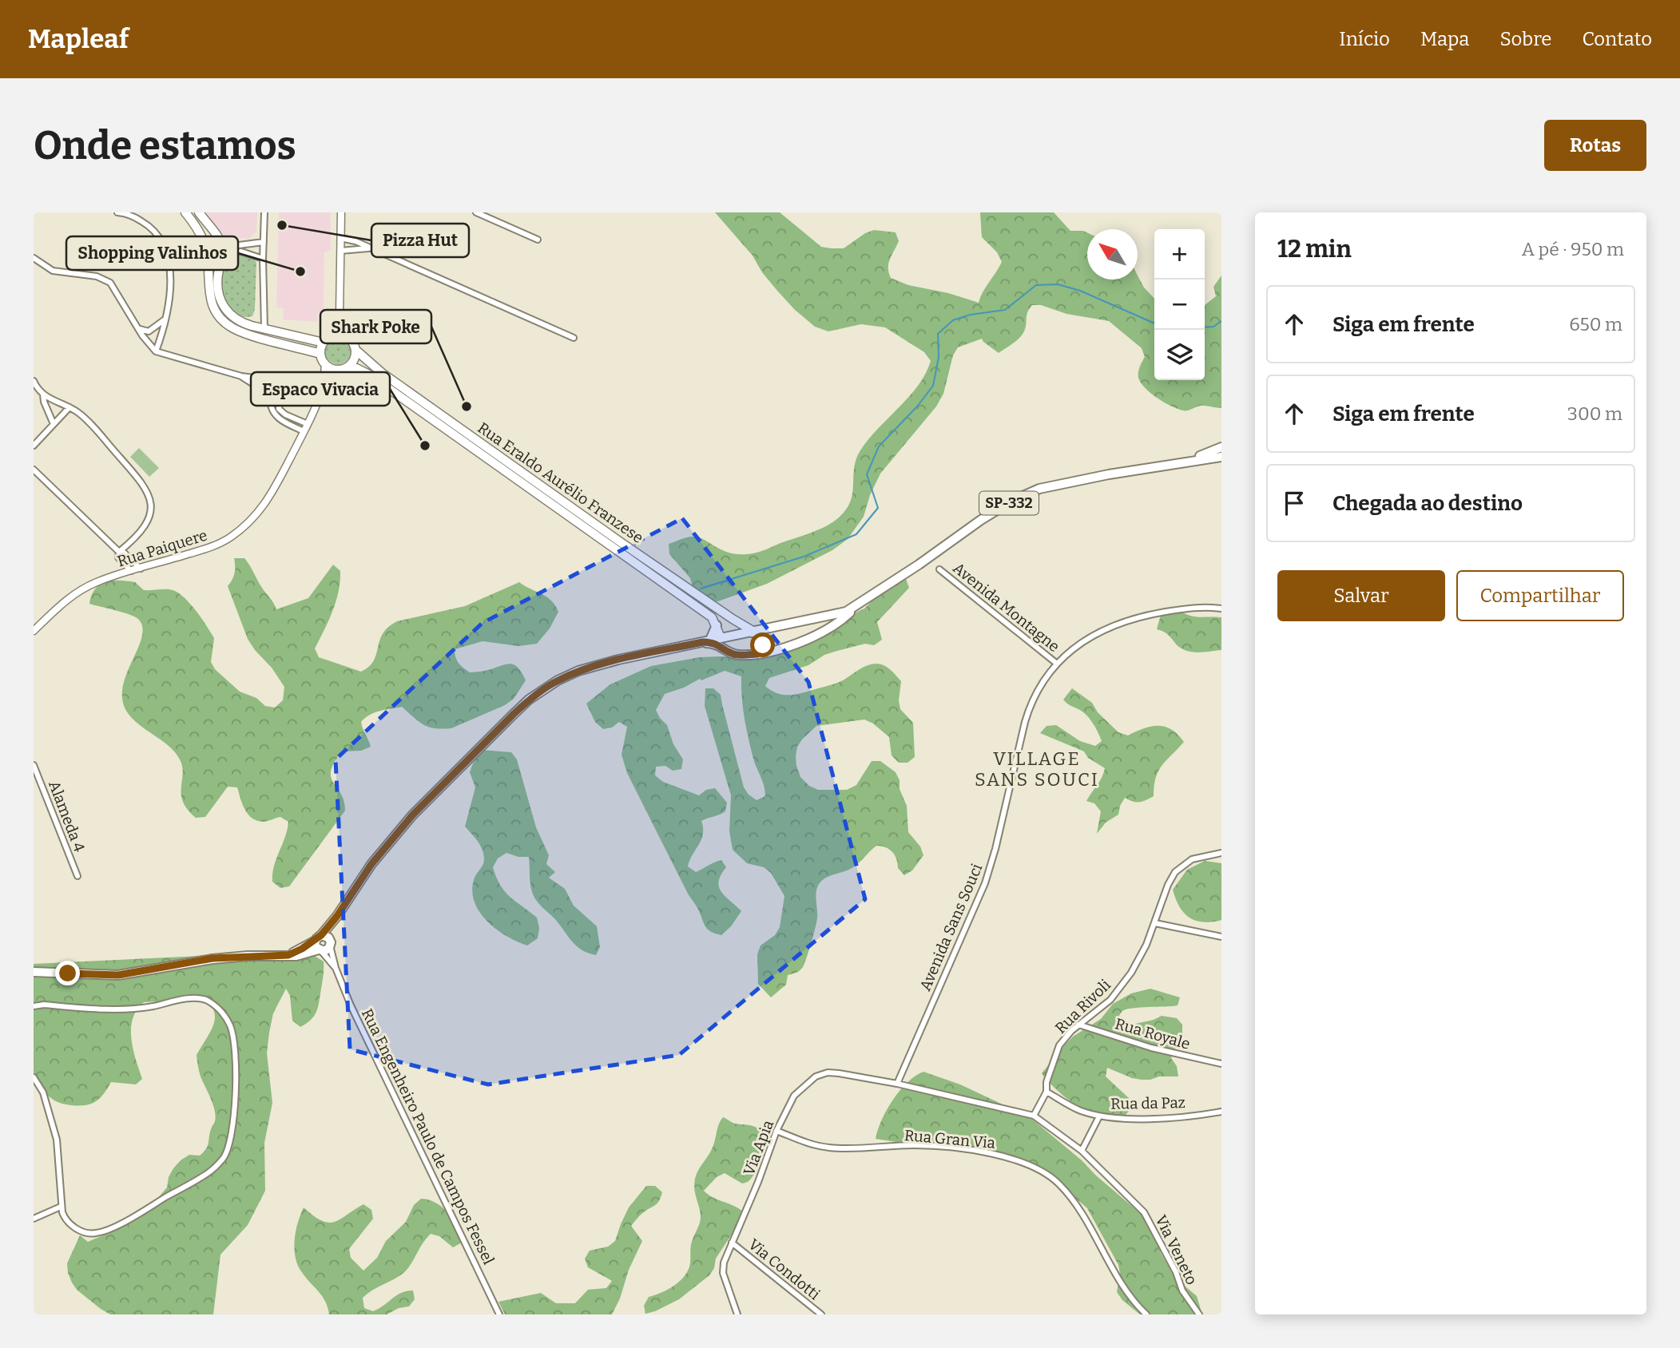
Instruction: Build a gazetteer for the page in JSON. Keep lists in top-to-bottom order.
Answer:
{
  "streets": {
    "main road": ["Rua Eraldo Aurélio Franzese", "SP-332"],
    "street": [
      "Rua Paiquere",
      "Avenida Montagne",
      "Alameda 4",
      "Avenida Sans Souci",
      "Rua Rivoli",
      "Rua Royale",
      "Rua da Paz",
      "Rua Engenheiro Paulo de Campos Fessel",
      "Rua Gran Via",
      "Via Apia",
      "Via Veneto",
      "Via Condotti"
    ]
  },
  "crossings": [
    ["Rua Eraldo Aurélio Franzese", "SP-332"],
    ["Rua Eraldo Aurélio Franzese", "Rua Paiquere"],
    ["SP-332", "Rua Engenheiro Paulo de Campos Fessel"],
    ["Avenida Montagne", "Avenida Sans Souci"],
    ["Avenida Sans Souci", "Via Apia"],
    ["Avenida Sans Souci", "Via Veneto"],
    ["Rua Rivoli", "Rua Royale"],
    ["Rua Rivoli", "Rua da Paz"],
    ["Rua Rivoli", "Via Veneto"],
    ["Rua Gran Via", "Via Apia"],
    ["Via Apia", "Via Veneto"],
    ["Via Apia", "Via Condotti"]
  ],
  "districts": ["VILLAGE SANS SOUCI"],
  "places": [
    "Pizza Hut",
    "Shopping Valinhos",
    "Shark Poke",
    "Espaco Vivacia"
  ],
  "north": "top left",
  "page": {
    "header": "Mapleaf",
    "nav": [
      "Início",
      "Mapa",
      "Sobre",
      "Contato"
    ],
    "buttons": [
      "Rotas",
      ["Salvar", "Compartilhar"]
    ],
    "title": "Onde estamos",
    "heading": ["12 min", "A pé · 950 m"],
    "map_buttons": ["+", "−"],
    "list": [
      ["Siga em frente", "650 m"],
      ["Siga em frente", "300 m"],
      "Chegada ao destino"
    ]
  }
}
